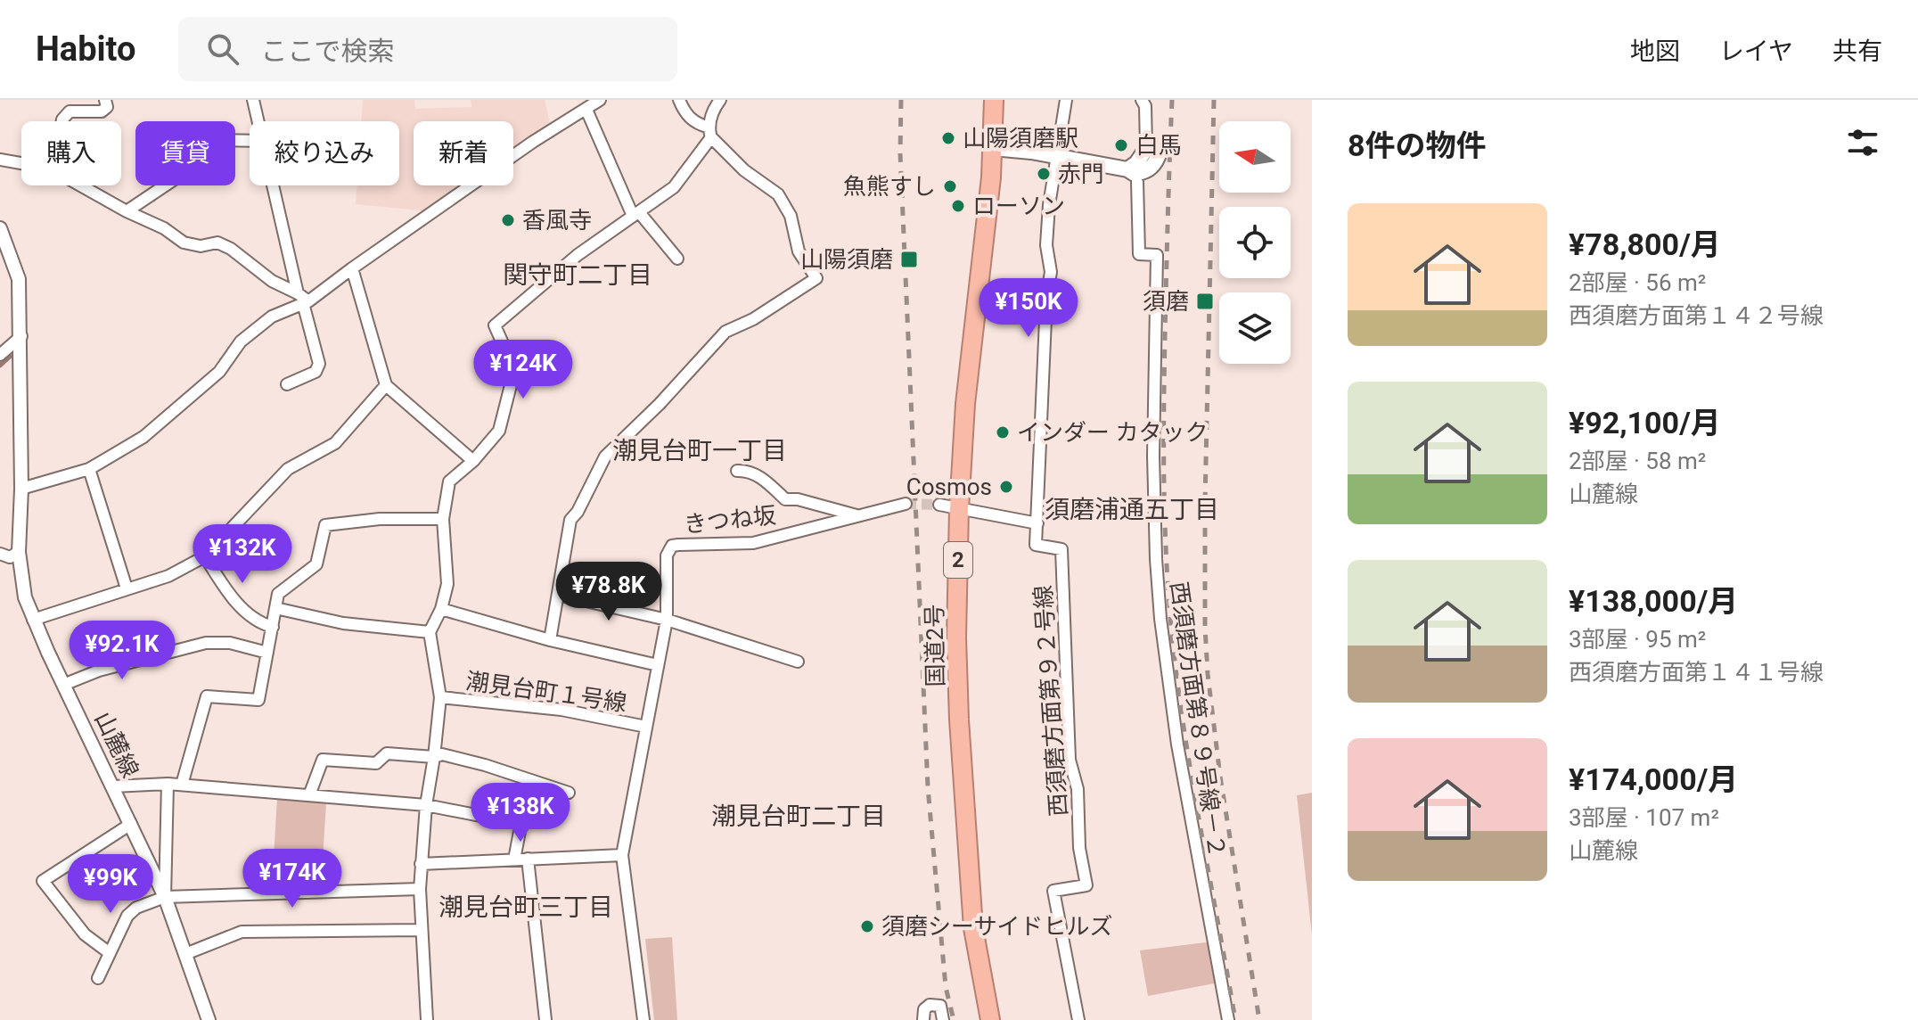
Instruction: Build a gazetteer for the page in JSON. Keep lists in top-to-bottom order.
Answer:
{
  "streets": {
    "highway": ["2", "国道2号"],
    "street": [
      "きつね坂",
      "潮見台町１号線",
      "西須磨方面第９２号線",
      "西須磨方面第８９号線－２",
      "山麓線"
    ]
  },
  "districts": [
    "関守町二丁目",
    "潮見台町一丁目",
    "須磨浦通五丁目",
    "潮見台町二丁目",
    "潮見台町三丁目"
  ],
  "places": {
    "other": [
      "山陽須磨駅",
      "白馬",
      "赤門",
      "魚熊すし",
      "ローソン",
      "香風寺",
      "インダー カタック",
      "Cosmos",
      "須磨シーサイドヒルズ"
    ],
    "transit": ["山陽須磨", "須磨"]
  },
  "north": "left",
  "page": {
    "header": "Habito",
    "search": "ここで検索",
    "nav": ["地図", "レイヤ", "共有"],
    "heading": "8件の物件",
    "chip": [
      "購入",
      "賃貸",
      "絞り込み",
      "新着"
    ],
    "list": [
      {
        "name": "¥78,800/月",
        "note": "2部屋 · 56 m² · 西須磨方面第１４２号線"
      },
      {
        "name": "¥92,100/月",
        "note": "2部屋 · 58 m² · 山麓線"
      },
      {
        "name": "¥138,000/月",
        "note": "3部屋 · 95 m² · 西須磨方面第１４１号線"
      },
      {
        "name": "¥174,000/月",
        "note": "3部屋 · 107 m² · 山麓線"
      }
    ],
    "price": [
      "¥150K",
      "¥124K",
      "¥132K",
      "¥78.8K",
      "¥92.1K",
      "¥138K",
      "¥174K",
      "¥99K"
    ]
  }
}
